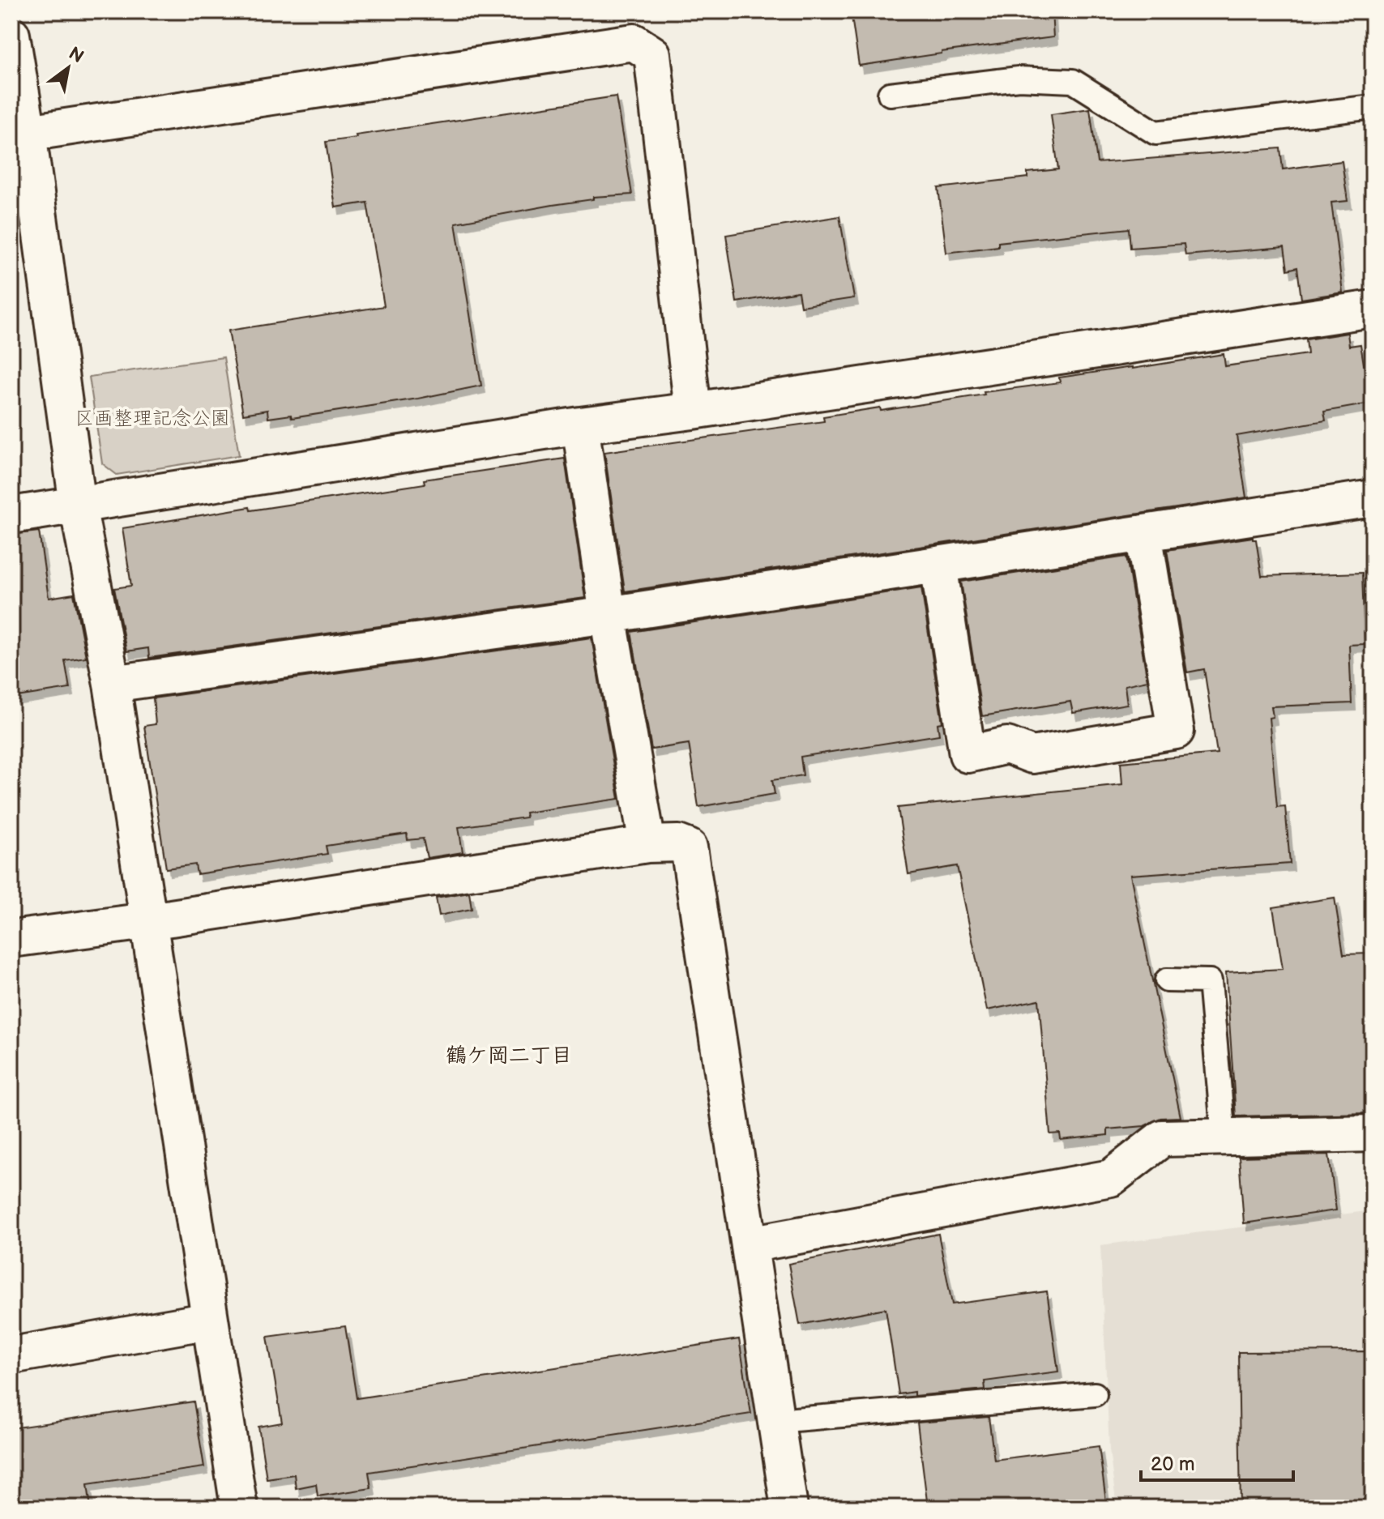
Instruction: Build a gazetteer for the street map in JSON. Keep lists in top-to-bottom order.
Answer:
{
  "districts": ["鶴ケ岡二丁目"],
  "parks": ["区画整理記念公園"],
  "scale_bar": "20 m",
  "north": "top right"
}
